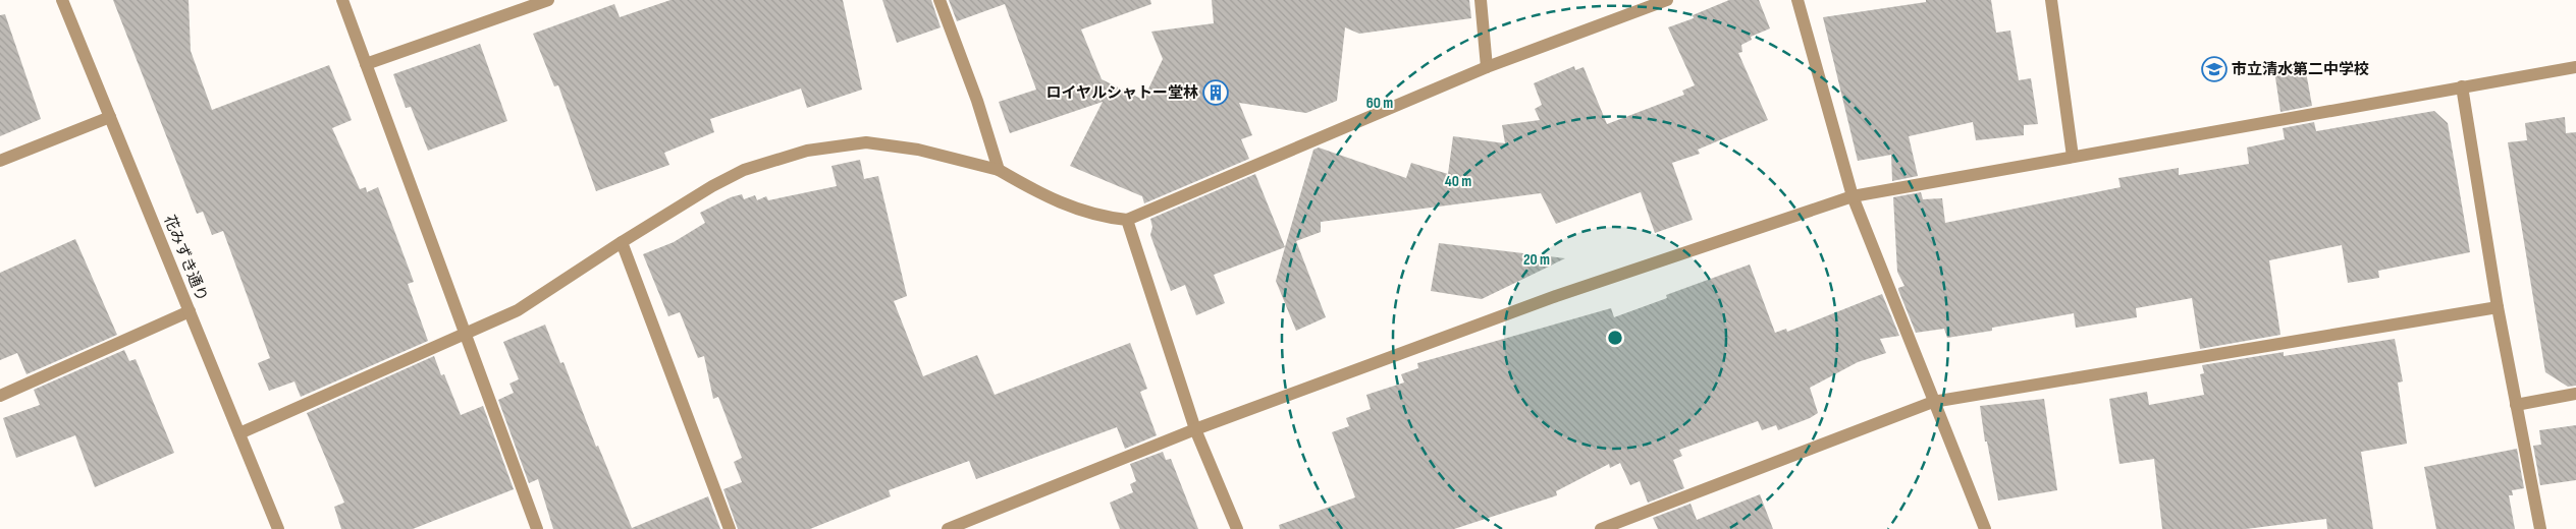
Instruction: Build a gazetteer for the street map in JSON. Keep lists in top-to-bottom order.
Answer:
{
  "streets": {
    "street": ["花みずき通り"]
  },
  "places": {
    "school or university": ["市立清水第二中学校"],
    "building": ["ロイヤルシャトー堂林"]
  },
  "rings": ["60 m", "40 m", "20 m"]
}
